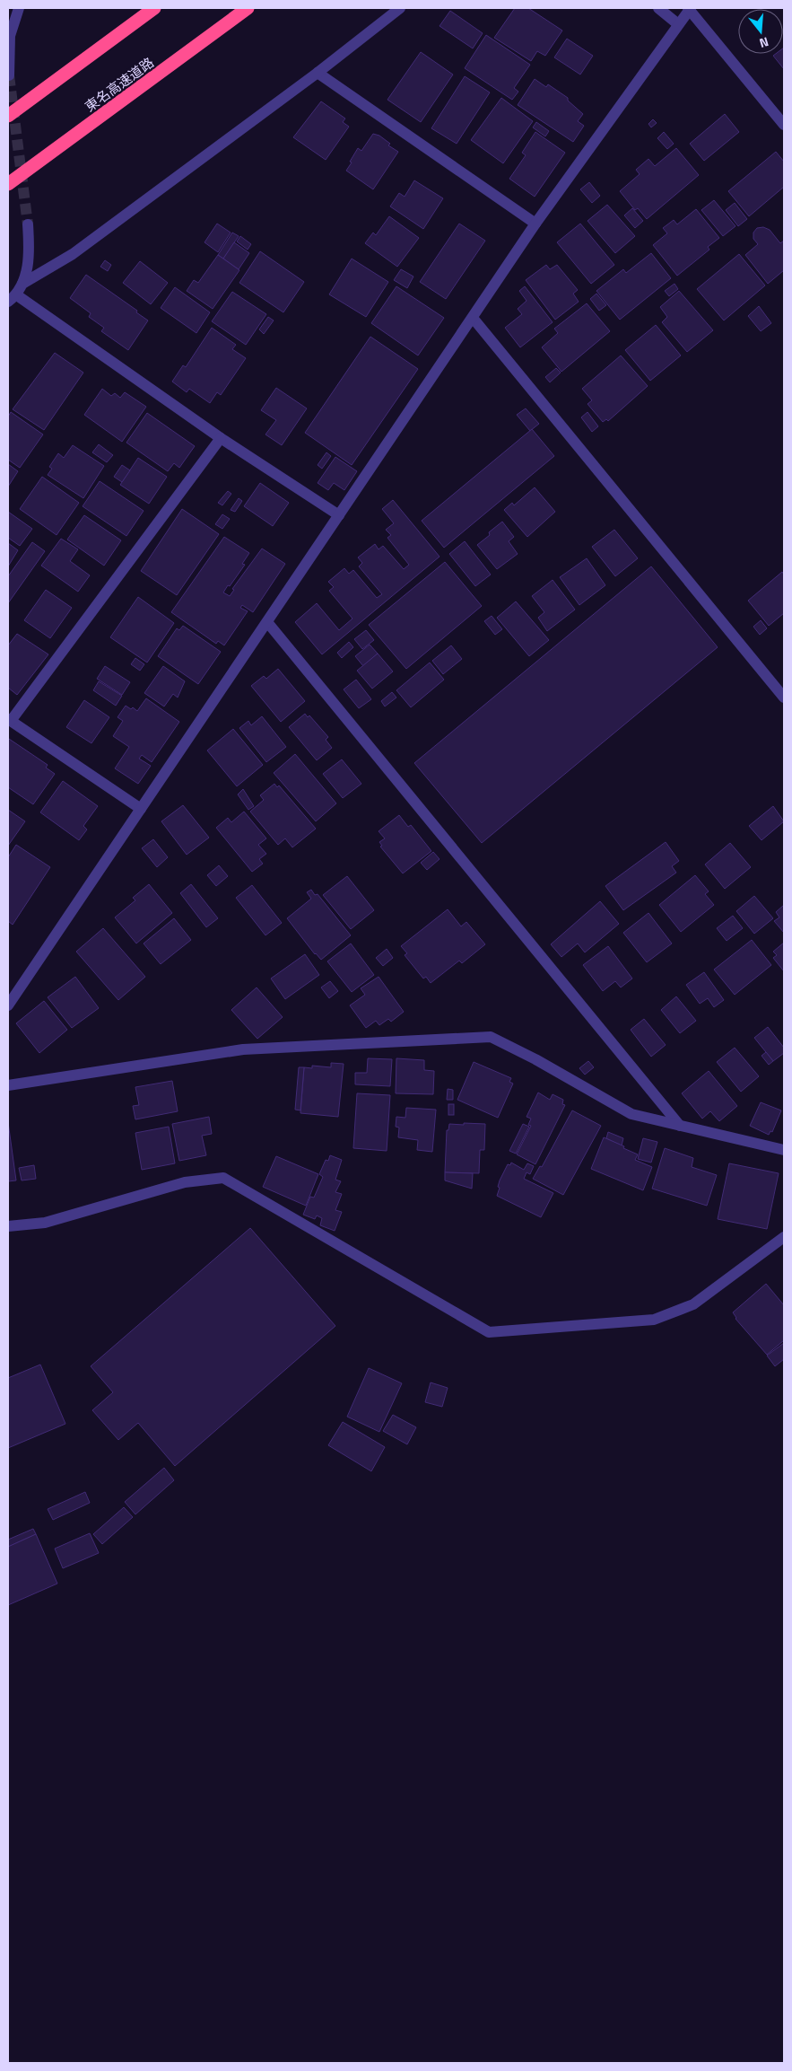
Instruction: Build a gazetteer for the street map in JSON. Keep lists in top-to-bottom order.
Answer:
{
  "streets": {
    "highway": ["東名高速道路"]
  },
  "north": "bottom"
}
